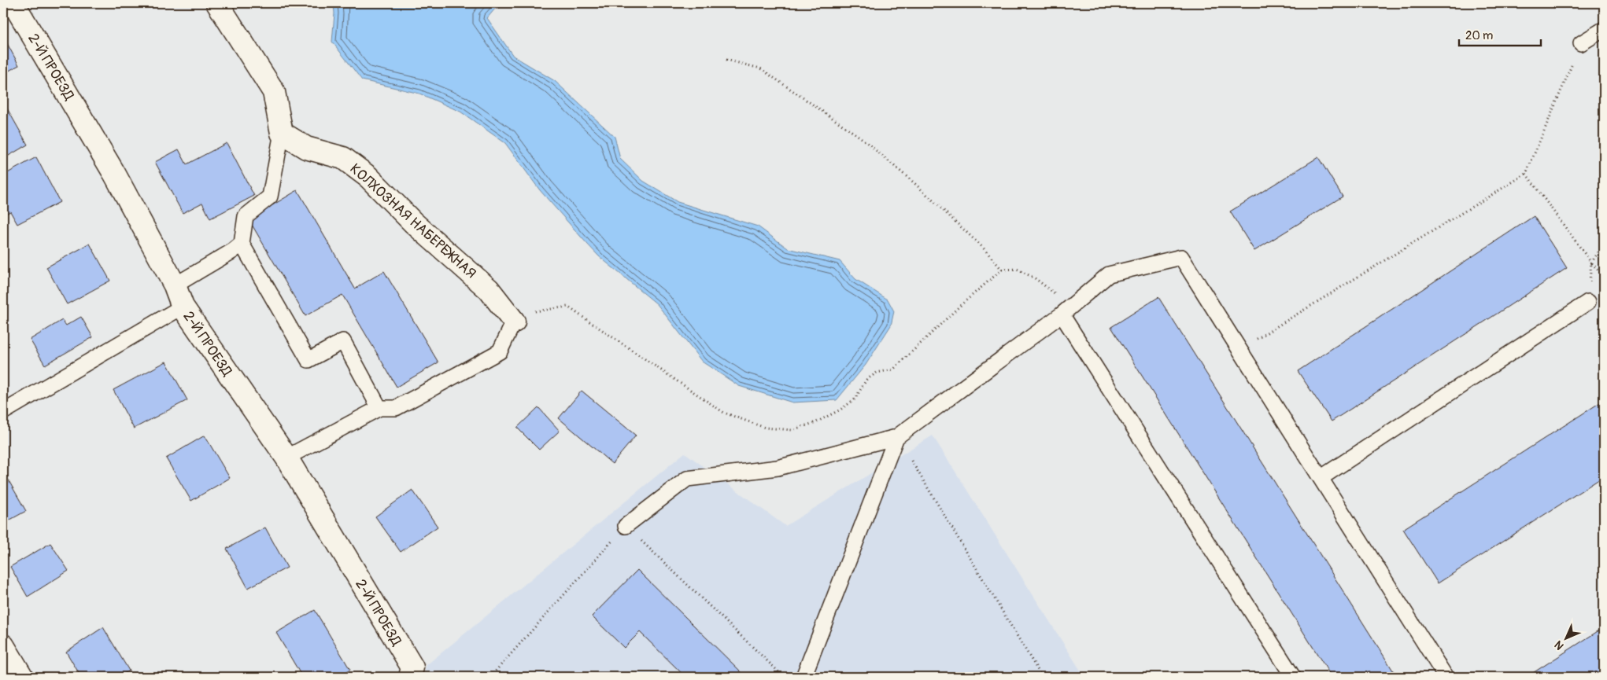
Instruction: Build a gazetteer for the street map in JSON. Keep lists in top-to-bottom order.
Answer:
{
  "streets": {
    "street": ["2-Й ПРОЕЗД", "КОЛХОЗНАЯ НАБЕРЕЖНАЯ"]
  },
  "scale_bar": "20 m",
  "north": "bottom left"
}
